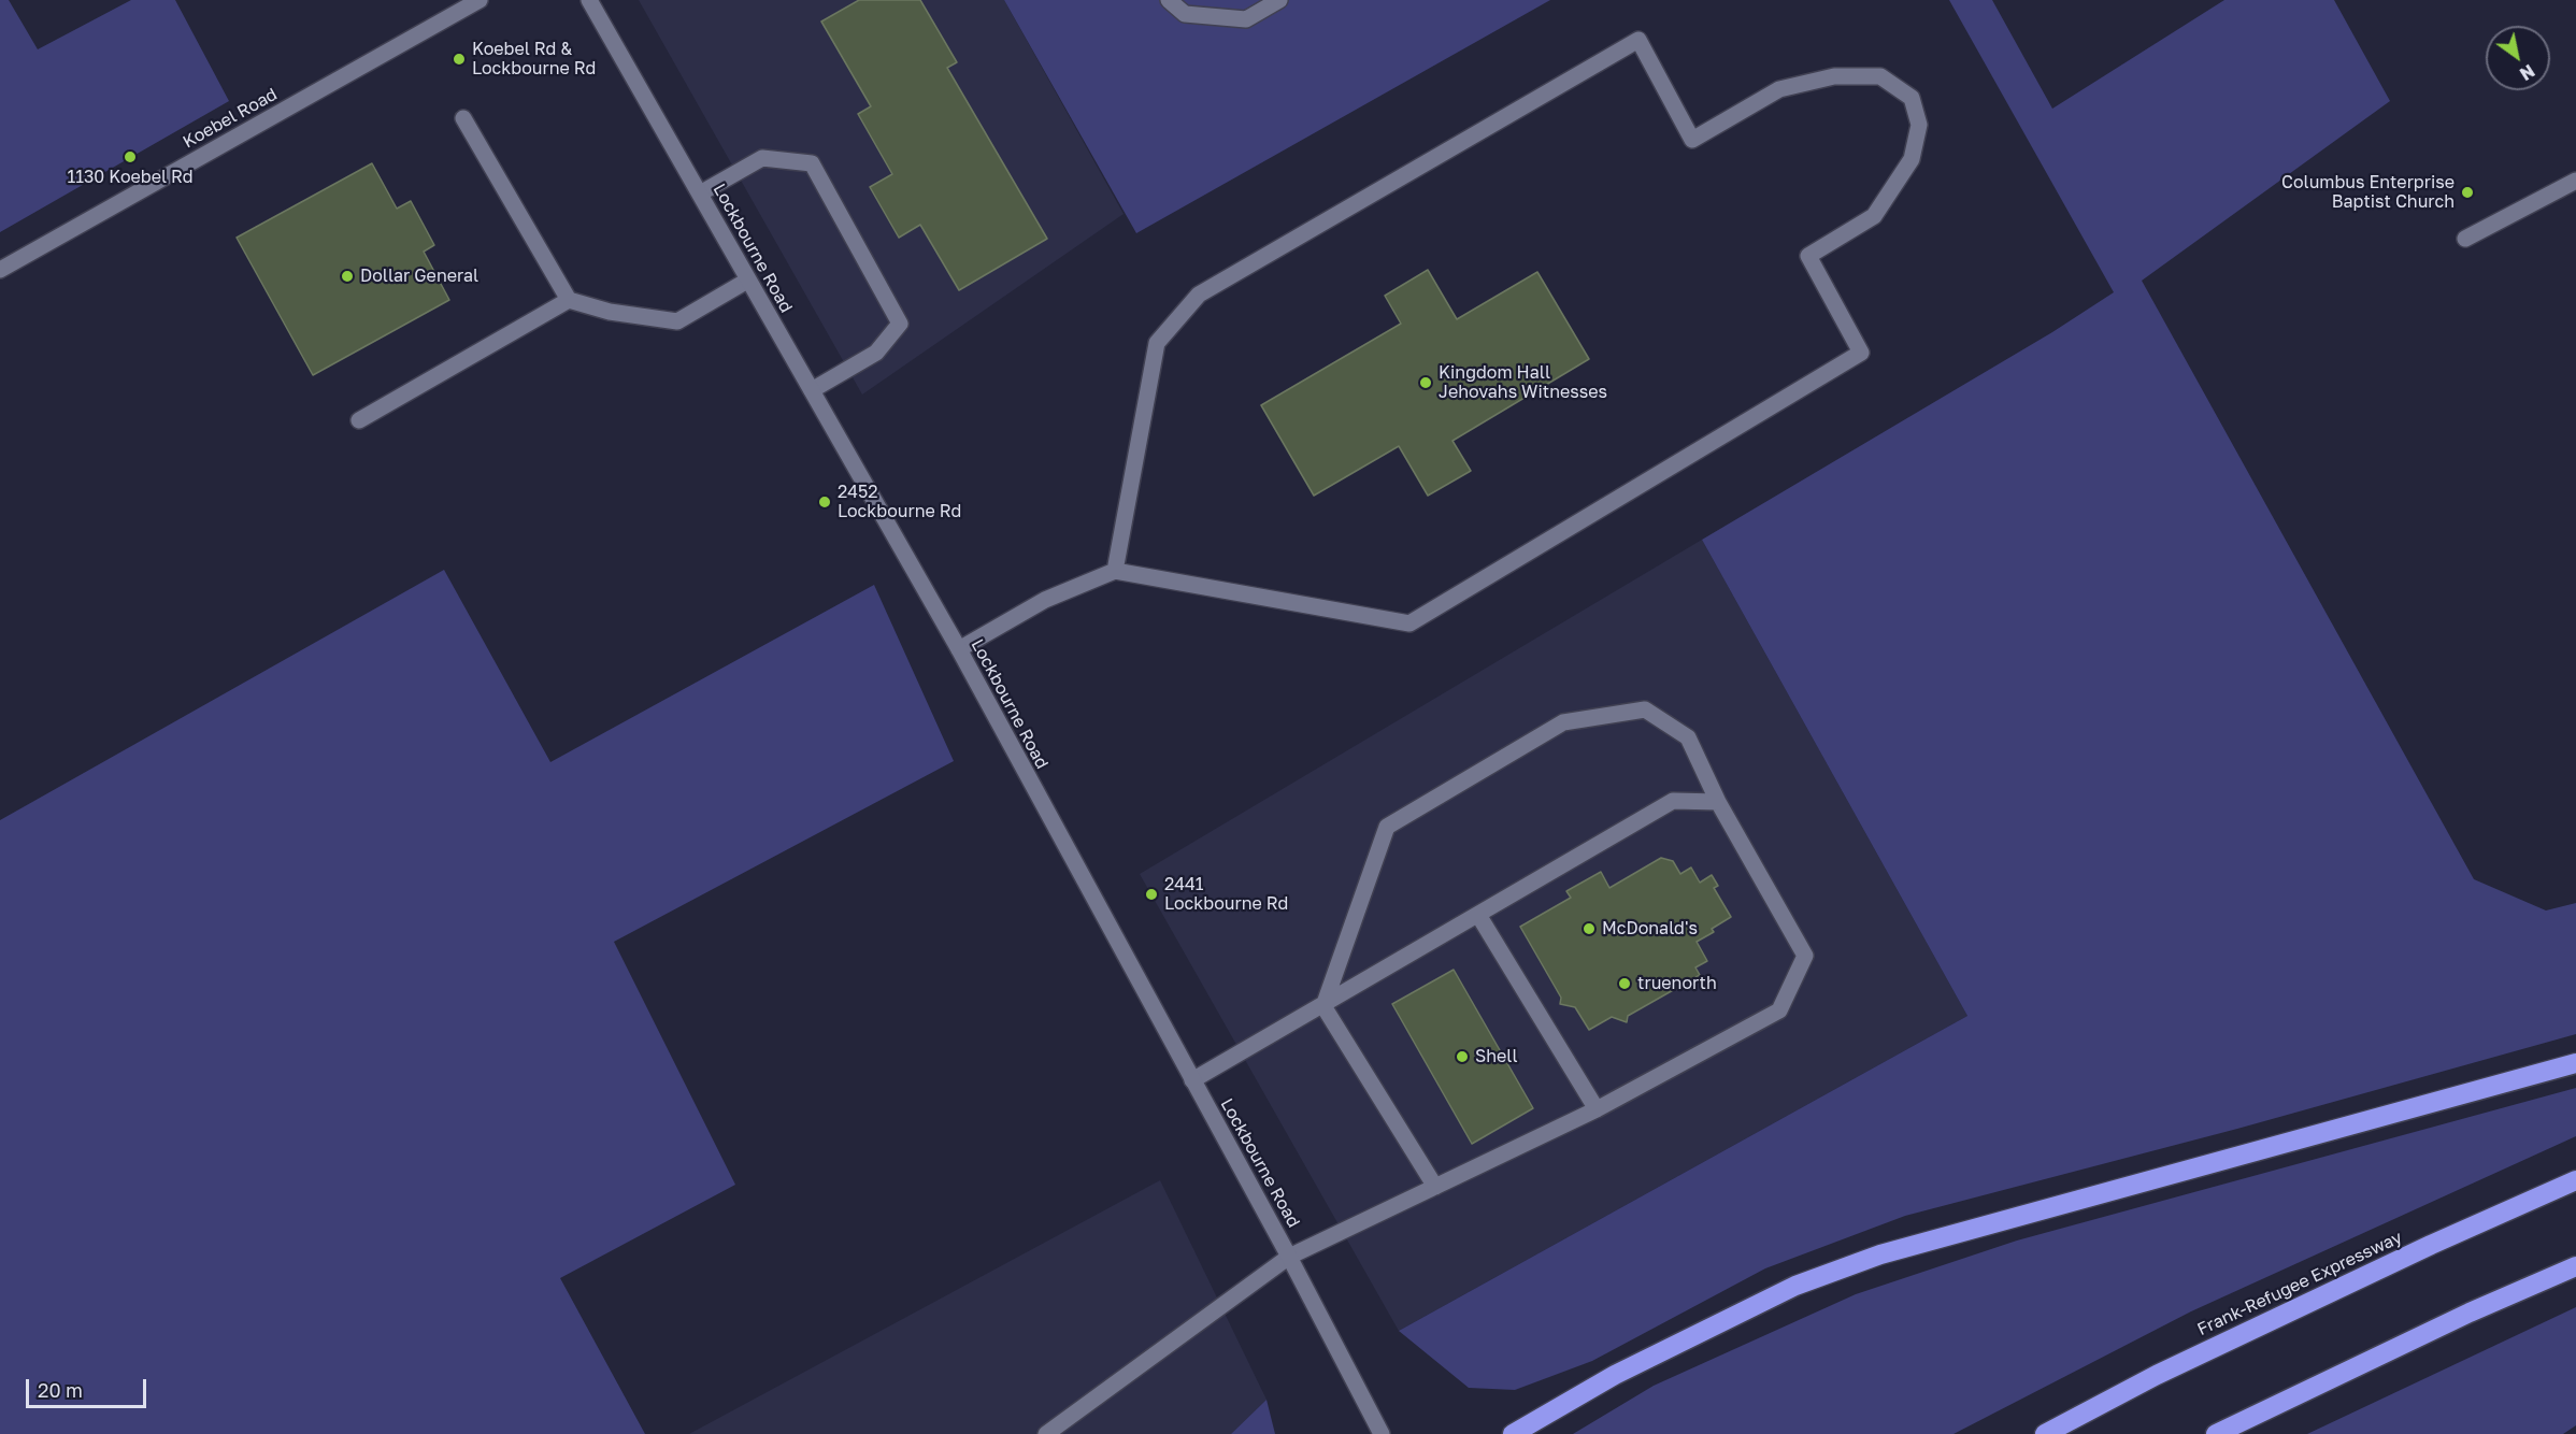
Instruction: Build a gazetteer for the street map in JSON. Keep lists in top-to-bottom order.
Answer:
{
  "streets": {
    "highway": ["Frank-Refugee Expressway"],
    "main road": ["Koebel Road", "Lockbourne Road"]
  },
  "places": [
    "Koebel Rd & Lockbourne Rd",
    "1130 Koebel Rd",
    "Columbus Enterprise Baptist Church",
    "Dollar General",
    "Kingdom Hall Jehovahs Witnesses",
    "2452 Lockbourne Rd",
    "2441 Lockbourne Rd",
    "McDonald's",
    "truenorth",
    "Shell"
  ],
  "scale_bar": "20 m",
  "north": "bottom right"
}
